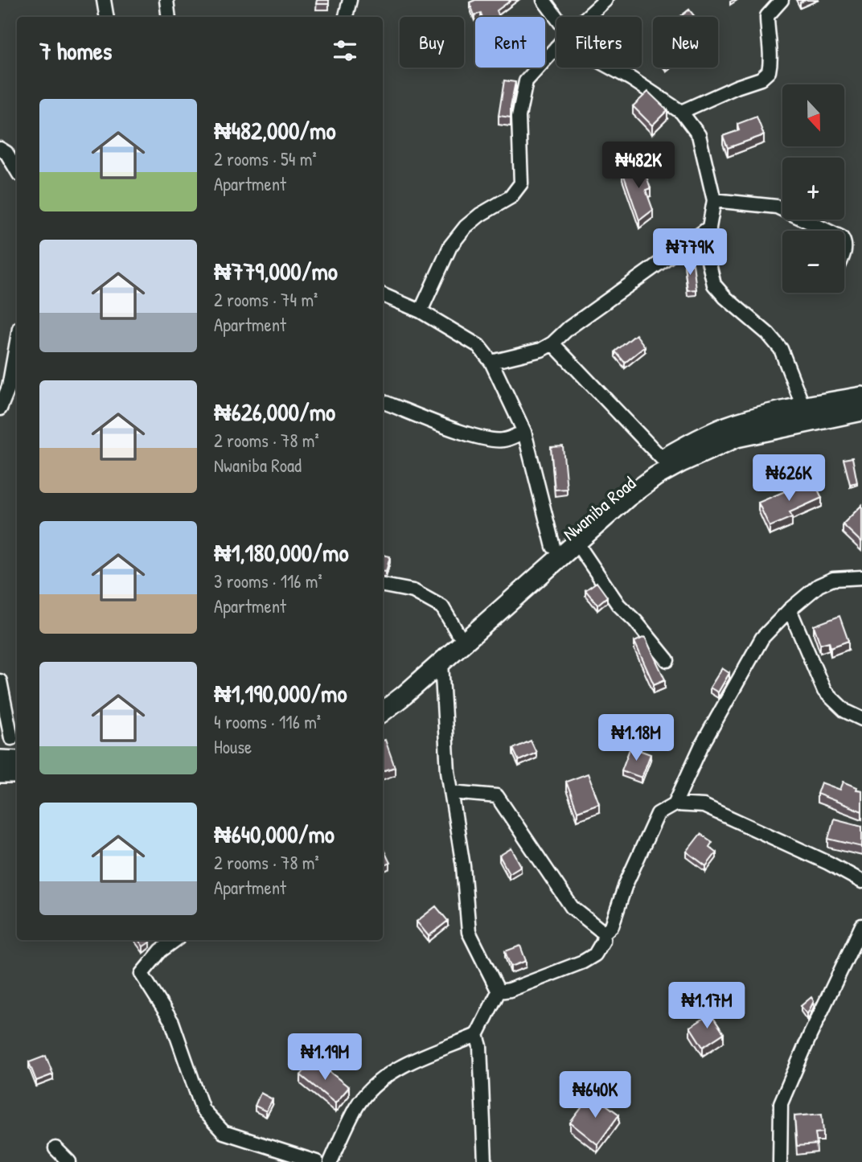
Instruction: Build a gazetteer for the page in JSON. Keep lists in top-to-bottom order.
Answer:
{
  "streets": {
    "main road": ["Nwaniba Road"]
  },
  "north": "bottom",
  "page": {
    "chip": [
      "Buy",
      "Rent",
      "Filters",
      "New"
    ],
    "heading": "7 homes",
    "map_buttons": ["+", "−"],
    "list": [
      {
        "name": "₦482,000/mo",
        "note": "2 rooms · 54 m² · Apartment"
      },
      {
        "name": "₦779,000/mo",
        "note": "2 rooms · 74 m² · Apartment"
      },
      {
        "name": "₦626,000/mo",
        "note": "2 rooms · 78 m² · Nwaniba Road"
      },
      {
        "name": "₦1,180,000/mo",
        "note": "3 rooms · 116 m² · Apartment"
      },
      {
        "name": "₦1,190,000/mo",
        "note": "4 rooms · 116 m² · House"
      },
      {
        "name": "₦640,000/mo",
        "note": "2 rooms · 78 m² · Apartment"
      }
    ],
    "price": [
      "₦482K",
      "₦779K",
      "₦626K",
      "₦1.18M",
      "₦1.17M",
      "₦1.19M",
      "₦640K"
    ]
  }
}
